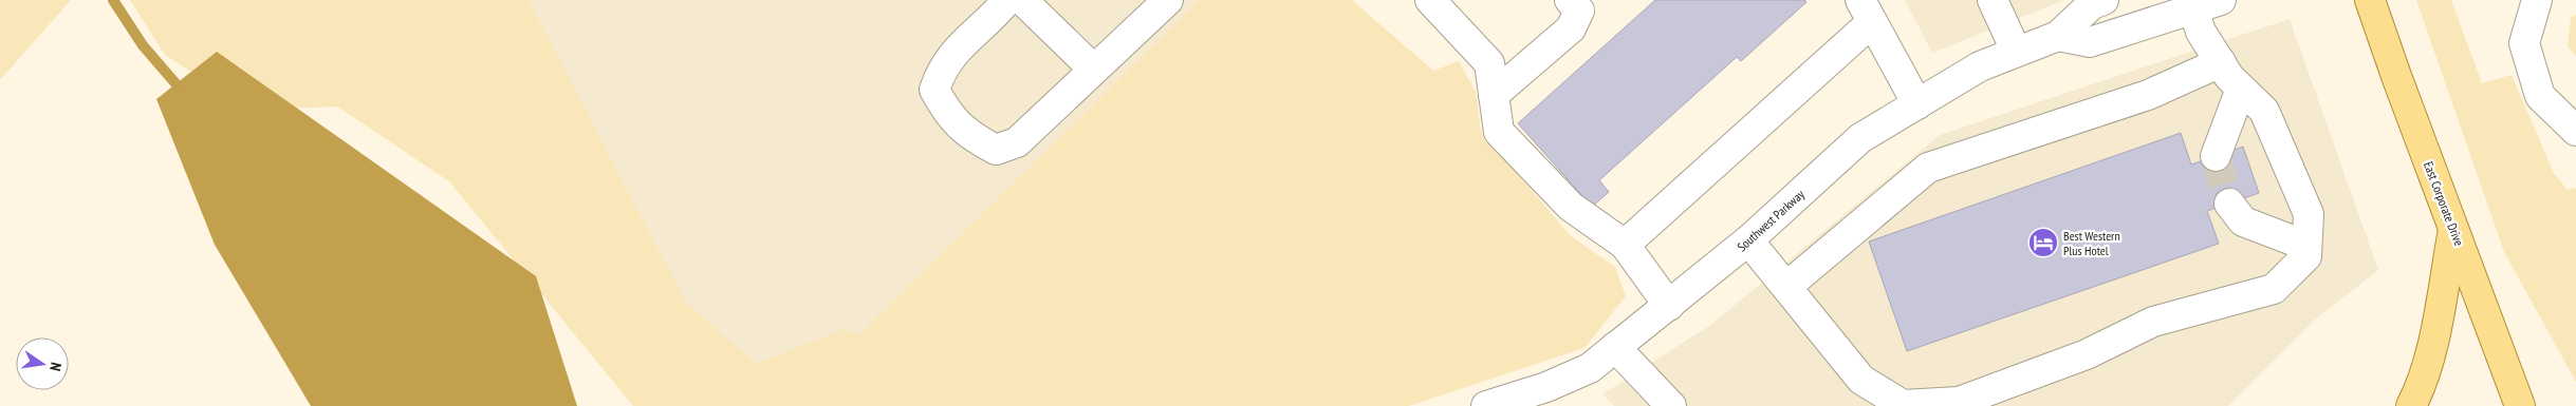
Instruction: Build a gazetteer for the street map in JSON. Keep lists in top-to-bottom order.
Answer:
{
  "streets": {
    "main road": ["East Corporate Drive"],
    "street": ["Southwest Parkway"]
  },
  "places": {
    "hotel": ["Best Western Plus Hotel"]
  },
  "north": "right"
}
